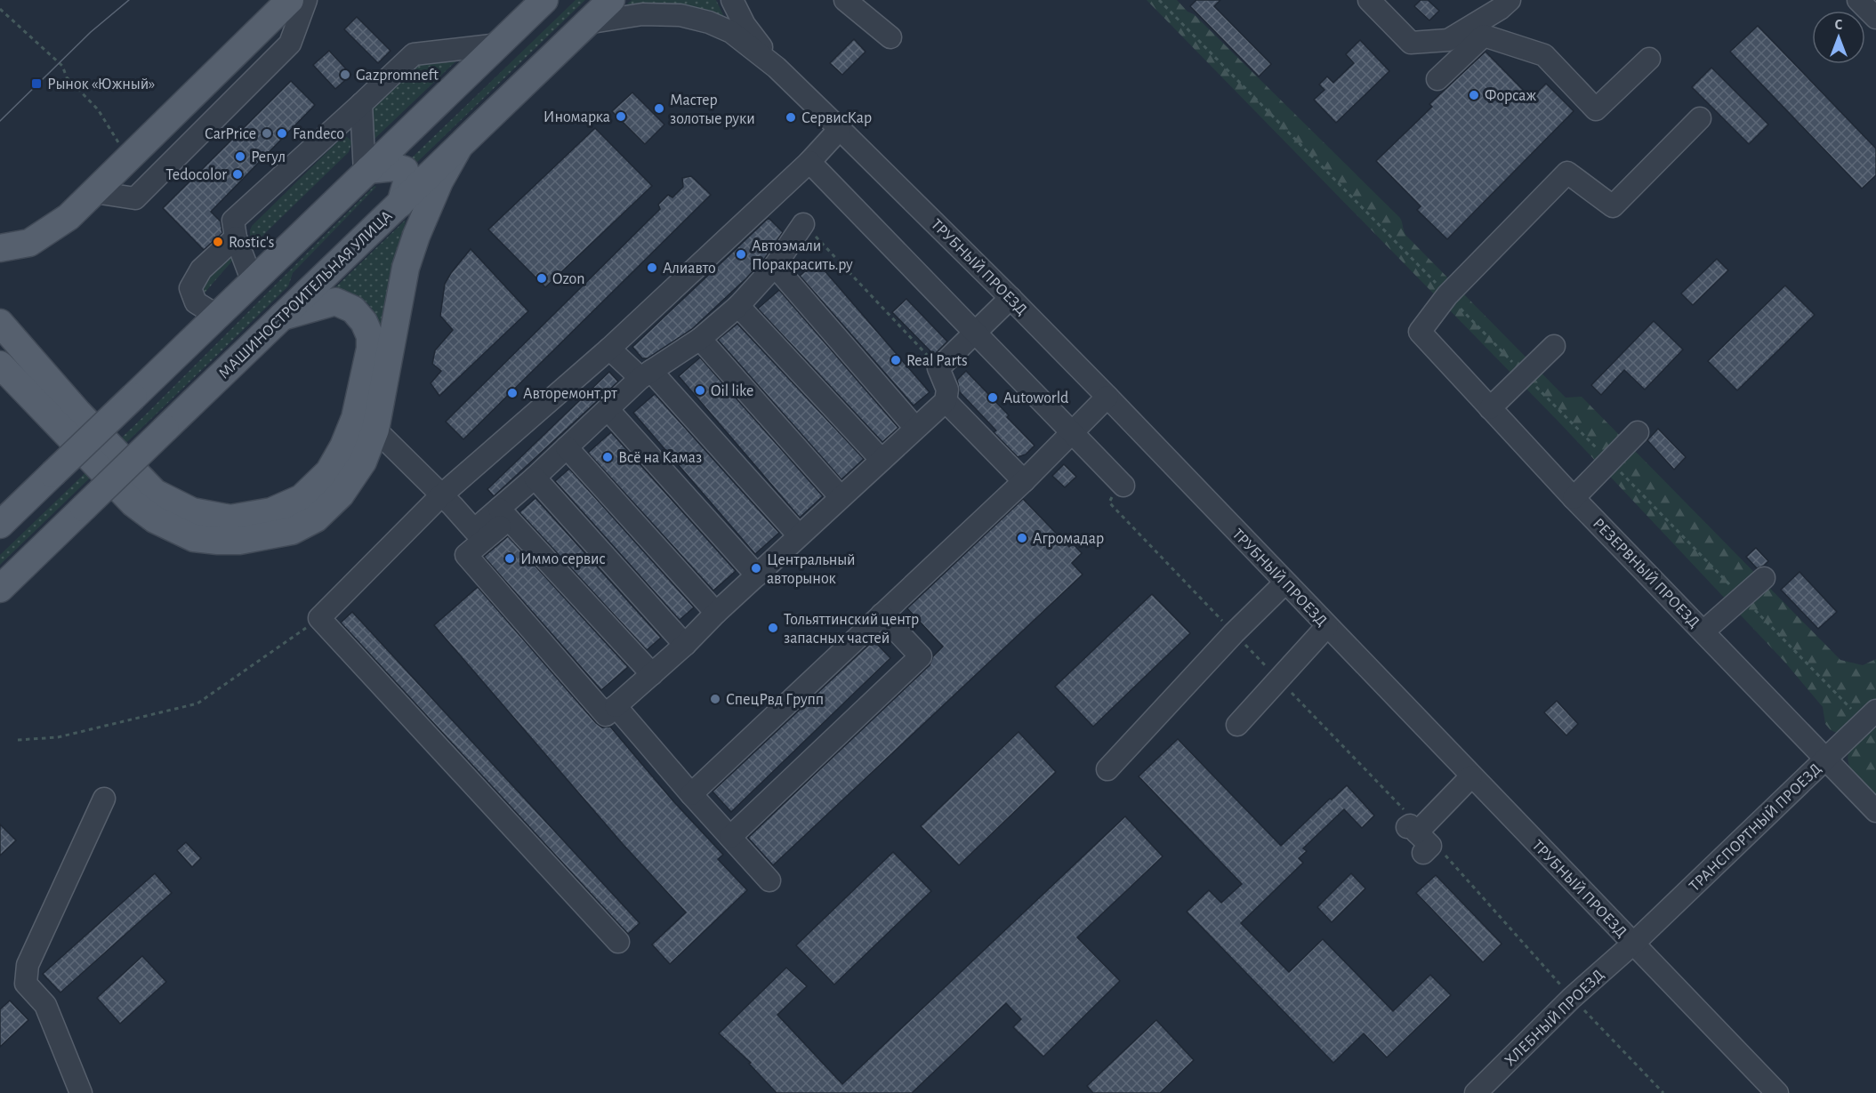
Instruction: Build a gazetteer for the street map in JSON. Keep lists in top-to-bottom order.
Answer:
{
  "streets": {
    "main road": ["МАШИНОСТРОИТЕЛЬНАЯ УЛИЦА"],
    "street": [
      "ТРУБНЫЙ ПРОЕЗД",
      "РЕЗЕРВНЫЙ ПРОЕЗД",
      "ТРАНСПОРТНЫЙ ПРОЕЗД",
      "ХЛЕБНЫЙ ПРОЕЗД"
    ]
  },
  "crossings": [
    ["ТРУБНЫЙ ПРОЕЗД", "ТРАНСПОРТНЫЙ ПРОЕЗД"],
    ["ТРУБНЫЙ ПРОЕЗД", "ХЛЕБНЫЙ ПРОЕЗД"],
    ["РЕЗЕРВНЫЙ ПРОЕЗД", "ТРАНСПОРТНЫЙ ПРОЕЗД"],
    ["ТРАНСПОРТНЫЙ ПРОЕЗД", "ХЛЕБНЫЙ ПРОЕЗД"]
  ],
  "places": {
    "other": [
      "Gazpromneft",
      "Форсаж",
      "Мастер золотые руки",
      "Иномарка",
      "СервисКар",
      "CarPrice",
      "Fandeco",
      "Регул",
      "Tedocolor",
      "Rostic's",
      "Автоэмали Поракрасить.ру",
      "Алиавто",
      "Ozon",
      "Real Parts",
      "Oil like",
      "Авторемонт.рт",
      "Autoworld",
      "Всё на Камаз",
      "Агромадар",
      "Иммо сервис",
      "Центральный авторынок",
      "Тольяттинский центр запасных частей",
      "СпецРвд Групп"
    ],
    "transit": ["Рынок «Южный»"]
  },
  "north": "top"
}
